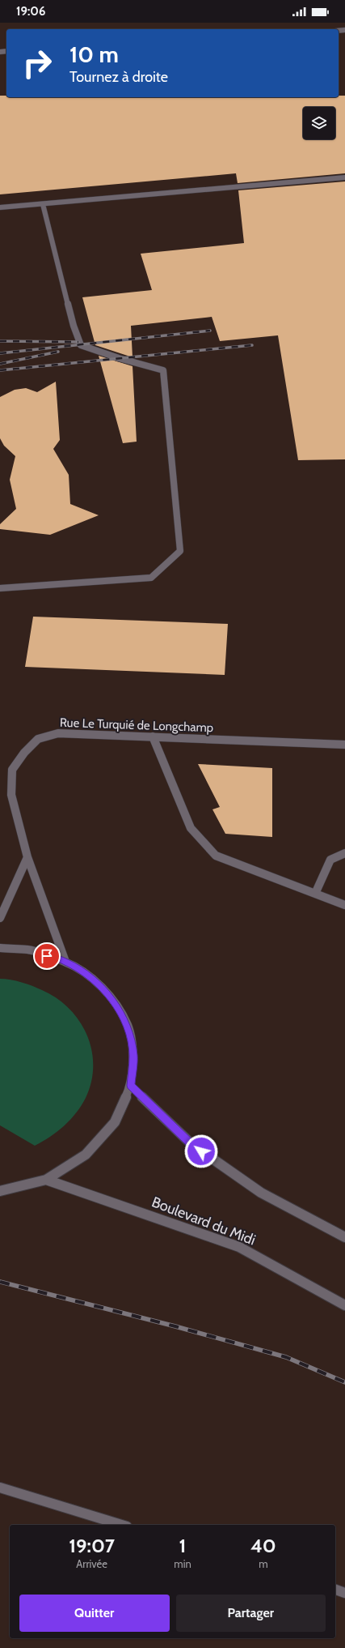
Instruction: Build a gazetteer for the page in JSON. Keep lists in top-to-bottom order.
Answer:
{
  "streets": {
    "main road": ["Rue Le Turquié de Longchamp", "Boulevard du Midi"]
  },
  "page": {
    "status": "19:06",
    "turn": ["10 m", "Tournez à droite"],
    "eta": [
      "19:07",
      "Arrivée",
      "1",
      "min",
      "40",
      "m"
    ],
    "buttons": ["Quitter", "Partager"]
  }
}
